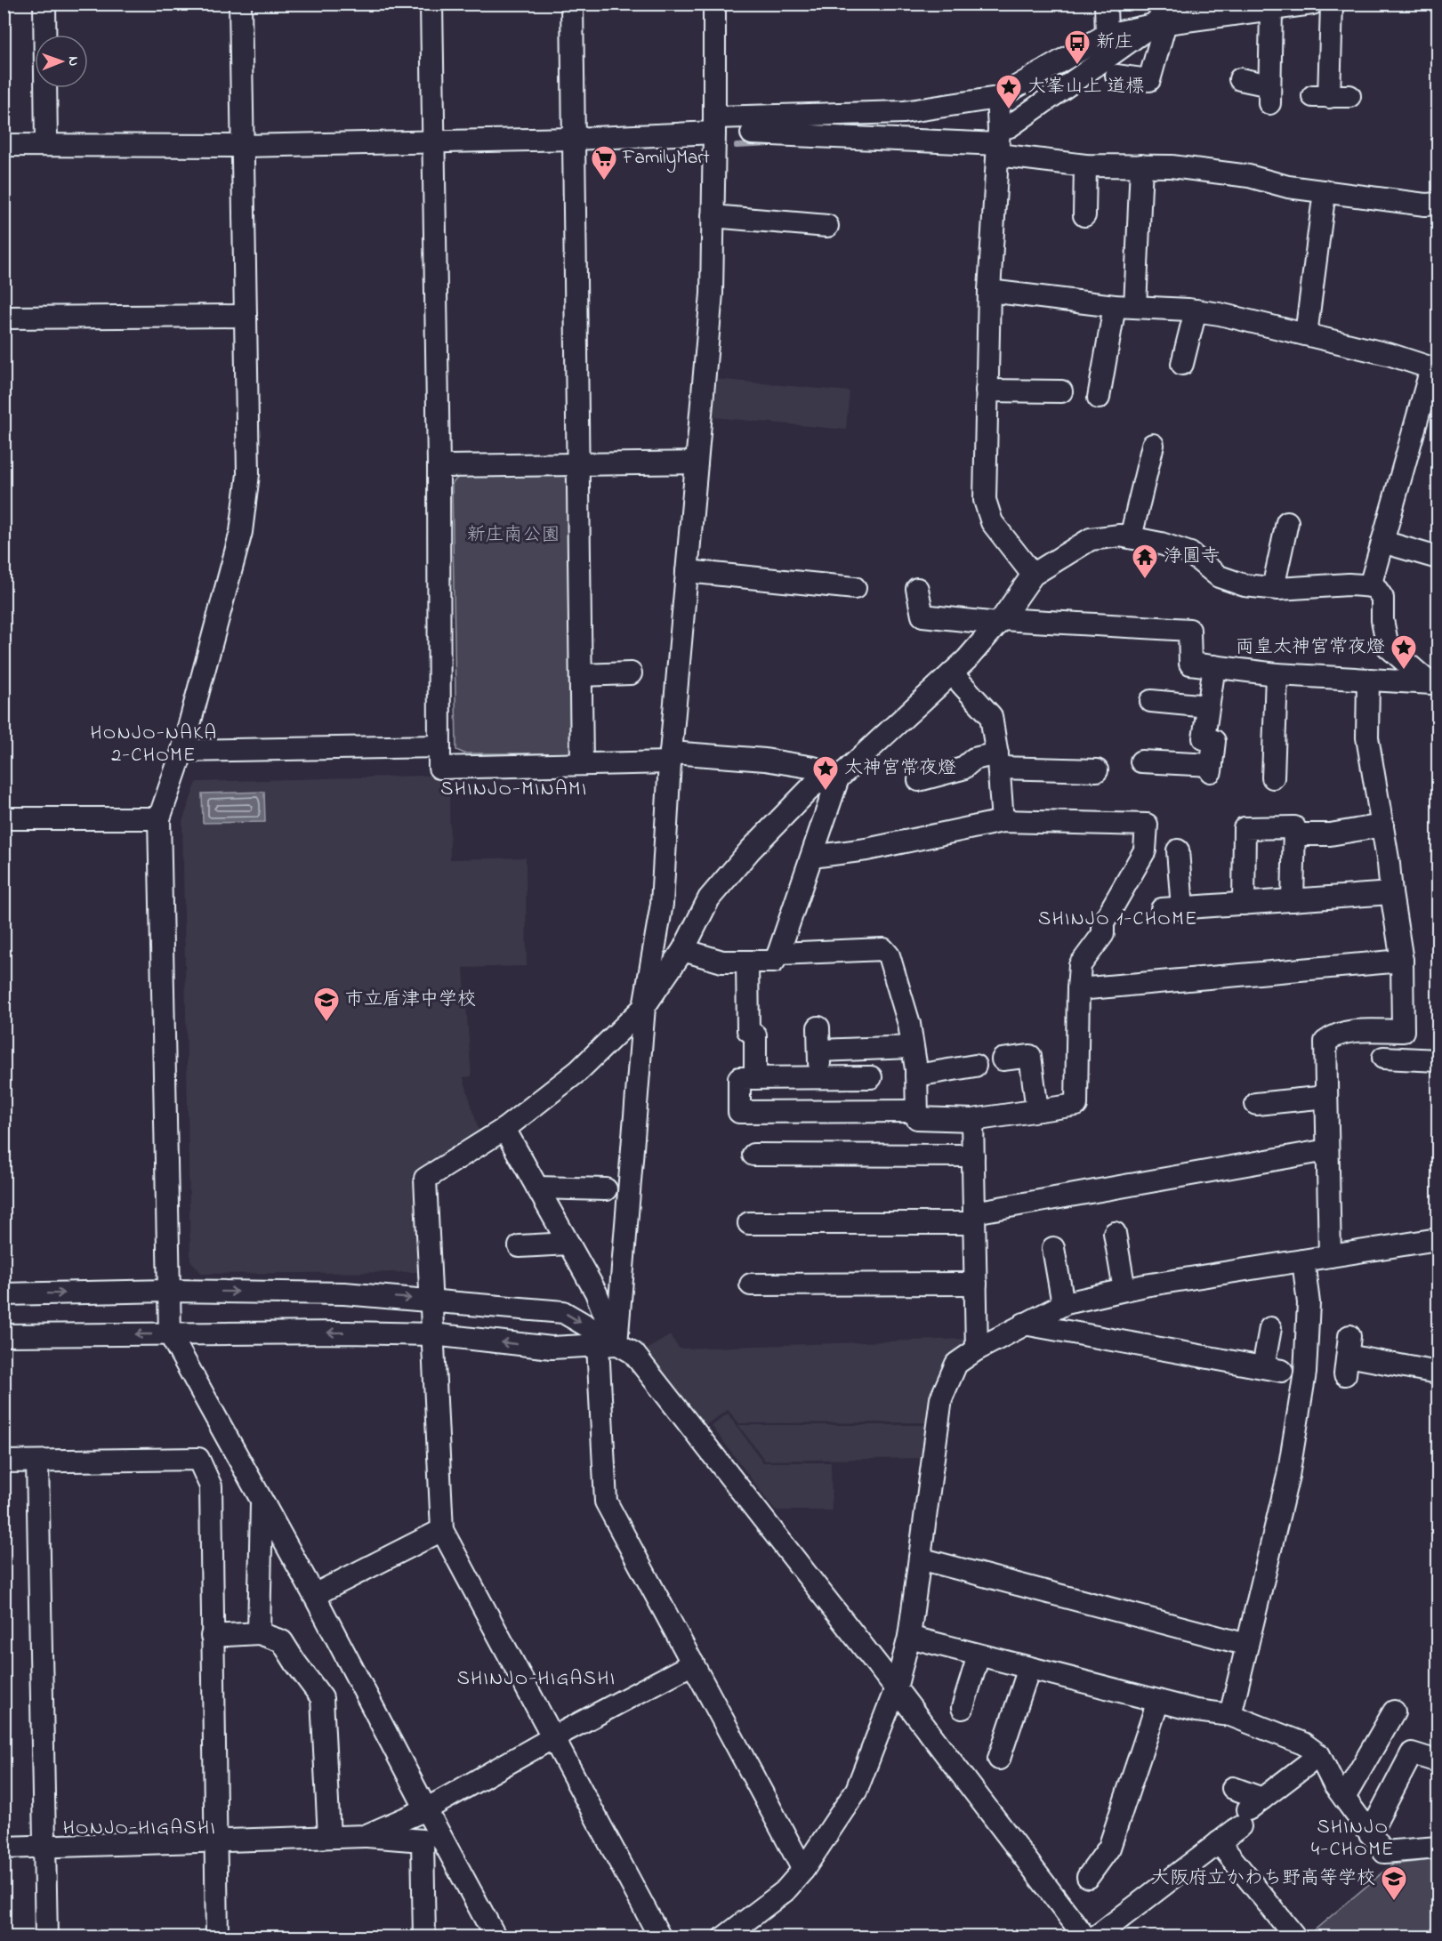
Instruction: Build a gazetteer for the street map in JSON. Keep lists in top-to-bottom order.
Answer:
{
  "districts": [
    "HONJO-NAKA 2-CHOME",
    "SHINJO-MINAMI",
    "SHINJO 1-CHOME",
    "SHINJO-HIGASHI",
    "SHINJO 4-CHOME",
    "HONJO-HIGASHI"
  ],
  "parks": ["新庄南公園"],
  "places": {
    "bus stop": ["新庄"],
    "place": ["大峯山上 道標", "両皇太神宮常夜燈", "太神宮常夜燈"],
    "supermarket": ["FamilyMart"],
    "temple": ["浄圓寺"],
    "school or university": ["市立盾津中学校", "大阪府立かわち野高等学校"]
  },
  "north": "right"
}
